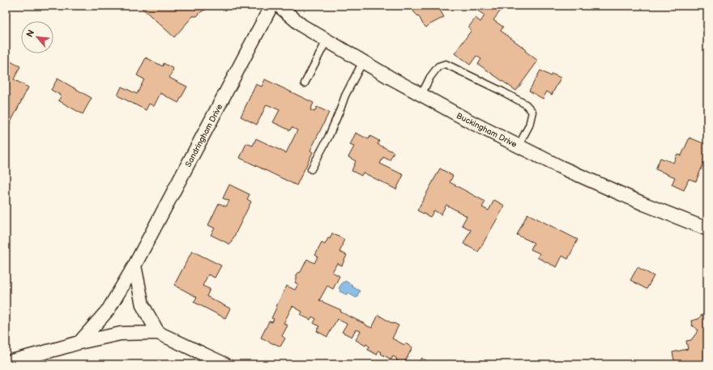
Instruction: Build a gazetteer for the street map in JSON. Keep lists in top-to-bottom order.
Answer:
{
  "streets": {
    "street": ["Buckingham Drive", "Sandringham Drive"]
  },
  "north": "top left"
}
